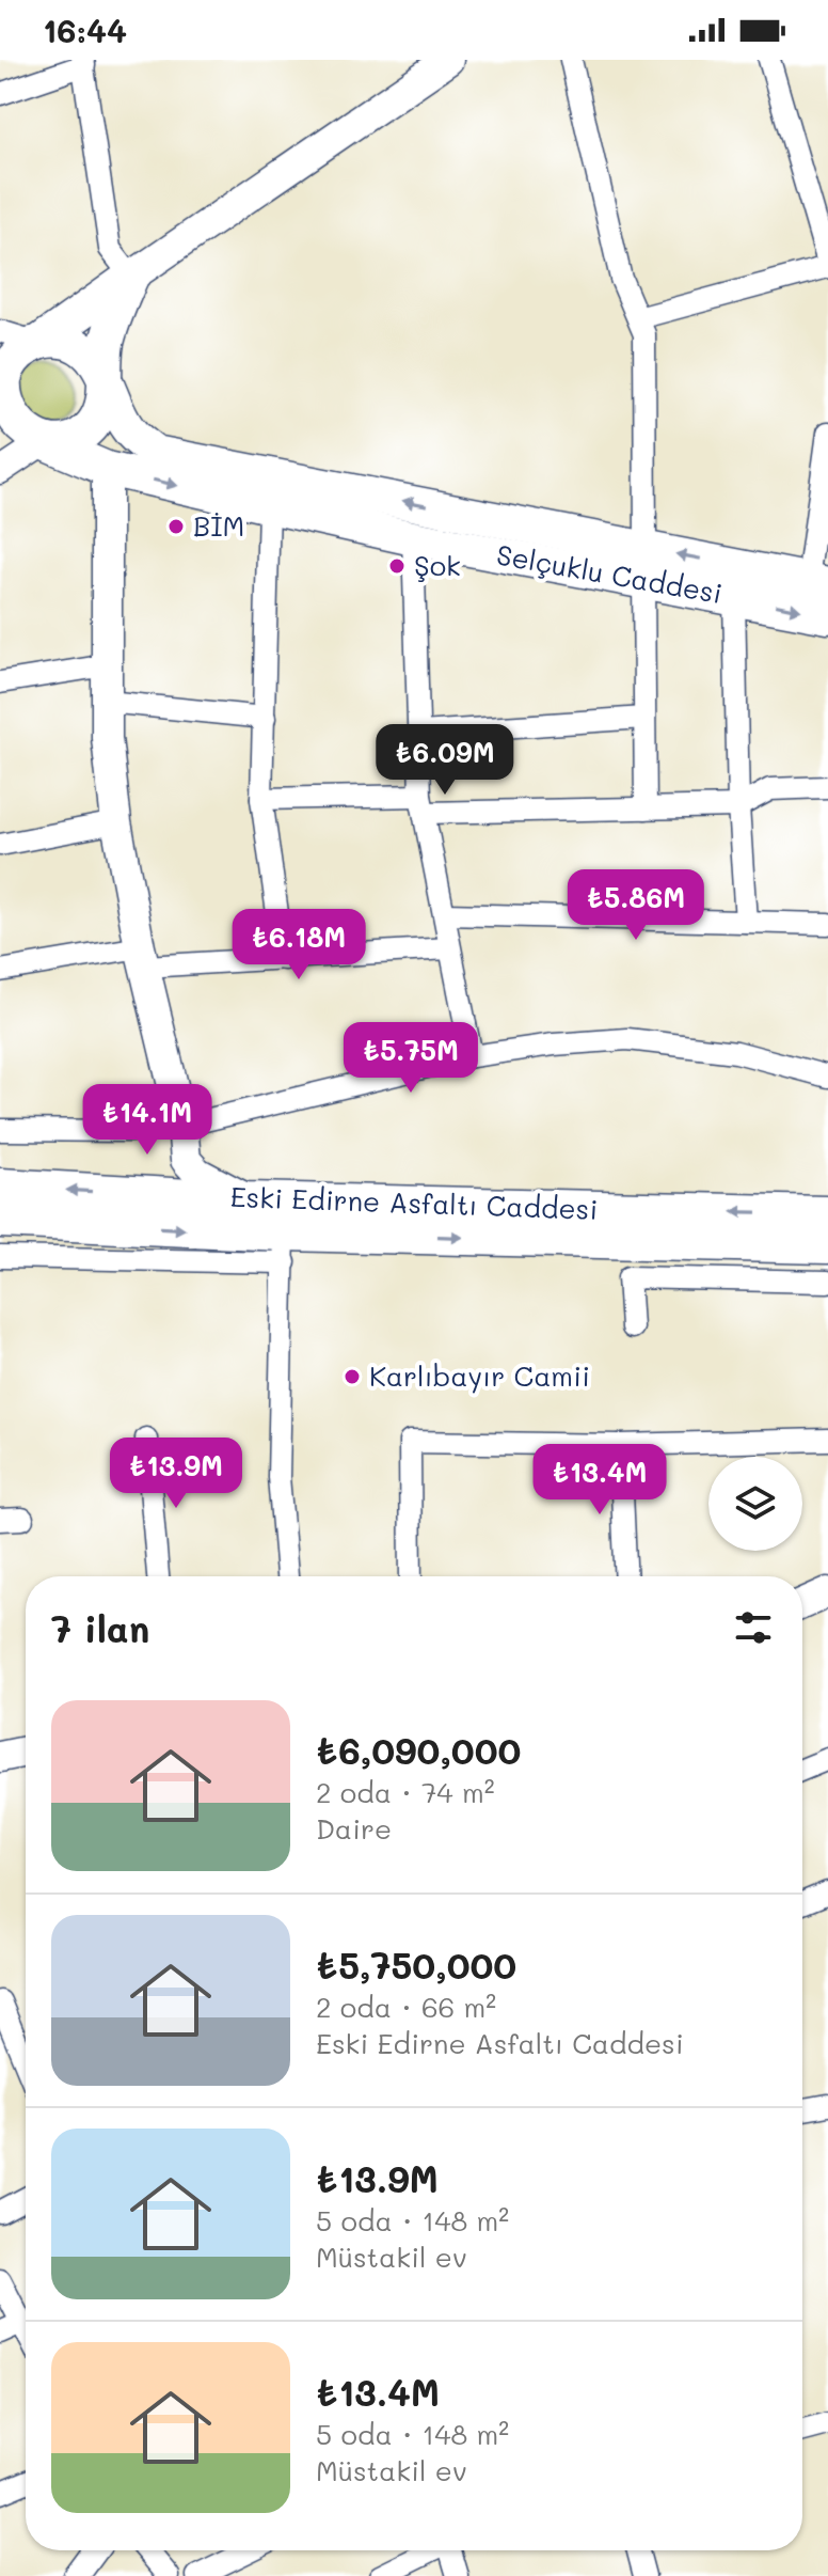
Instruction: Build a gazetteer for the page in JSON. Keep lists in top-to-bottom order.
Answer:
{
  "streets": {
    "highway": ["Eski Edirne Asfaltı Caddesi"],
    "main road": ["Selçuklu Caddesi"]
  },
  "places": ["BİM", "Şok", "Karlıbayır Camii"],
  "page": {
    "status": "16:44",
    "price": [
      "₺6.09M",
      "₺5.86M",
      "₺6.18M",
      "₺5.75M",
      "₺14.1M",
      "₺13.9M",
      "₺13.4M"
    ],
    "heading": "7 ilan",
    "list": [
      {
        "name": "₺6,090,000",
        "note": "2 oda · 74 m² · Daire"
      },
      {
        "name": "₺5,750,000",
        "note": "2 oda · 66 m² · Eski Edirne Asfaltı Caddesi"
      },
      {
        "name": "₺13.9M",
        "note": "5 oda · 148 m² · Müstakil ev"
      },
      {
        "name": "₺13.4M",
        "note": "5 oda · 148 m² · Müstakil ev"
      }
    ]
  }
}
